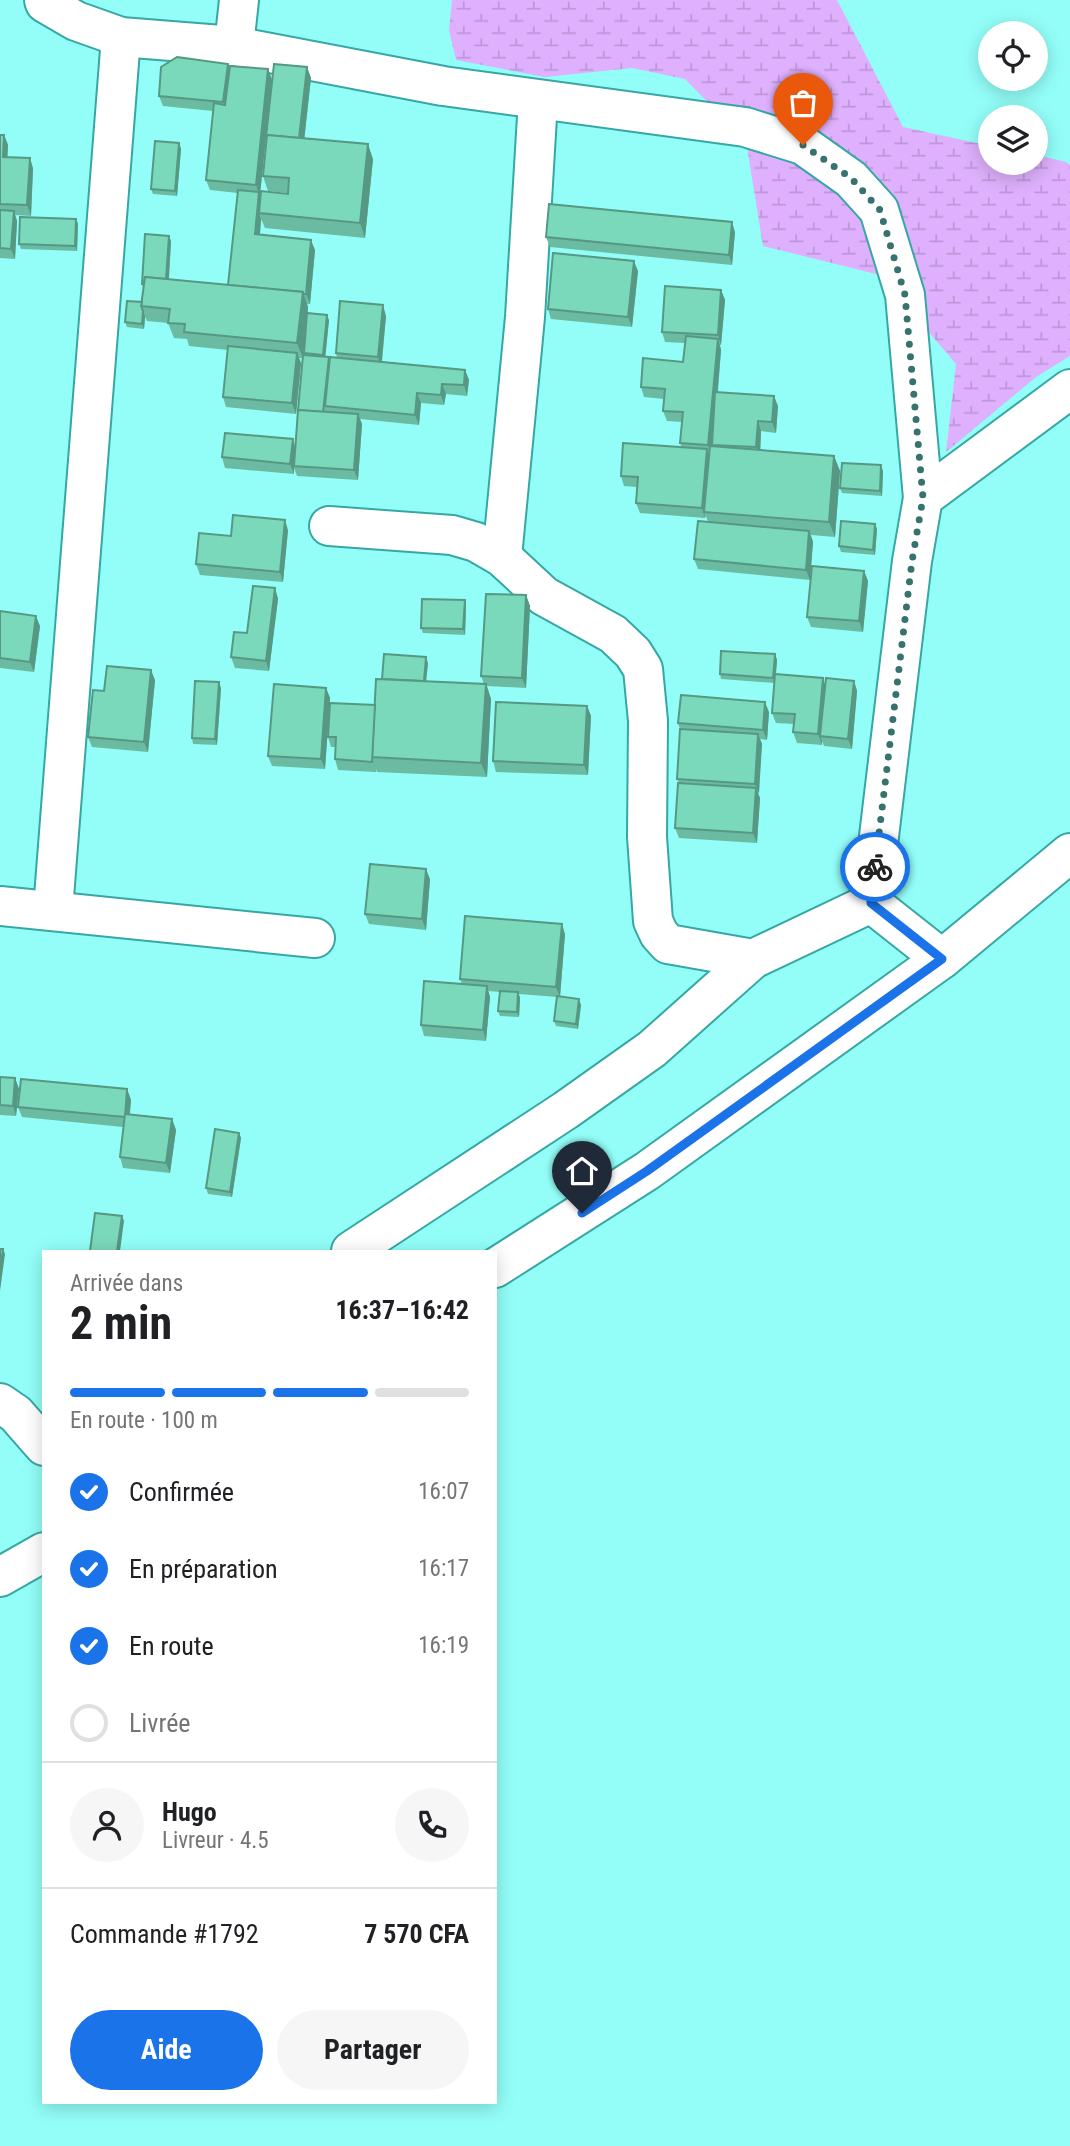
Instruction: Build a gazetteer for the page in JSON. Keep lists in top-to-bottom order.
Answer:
{
  "page": {
    "heading": ["2 min", "Arrivée dans", "16:37–16:42"],
    "panel": [
      "Hugo",
      "Livreur · 4.5",
      "Commande #1792",
      "7 570 CFA"
    ],
    "bar": "En route · 100 m",
    "list": [
      ["Confirmée", "16:07"],
      ["En préparation", "16:17"],
      ["En route", "16:19"],
      "Livrée"
    ],
    "buttons": ["Aide", "Partager"]
  }
}
